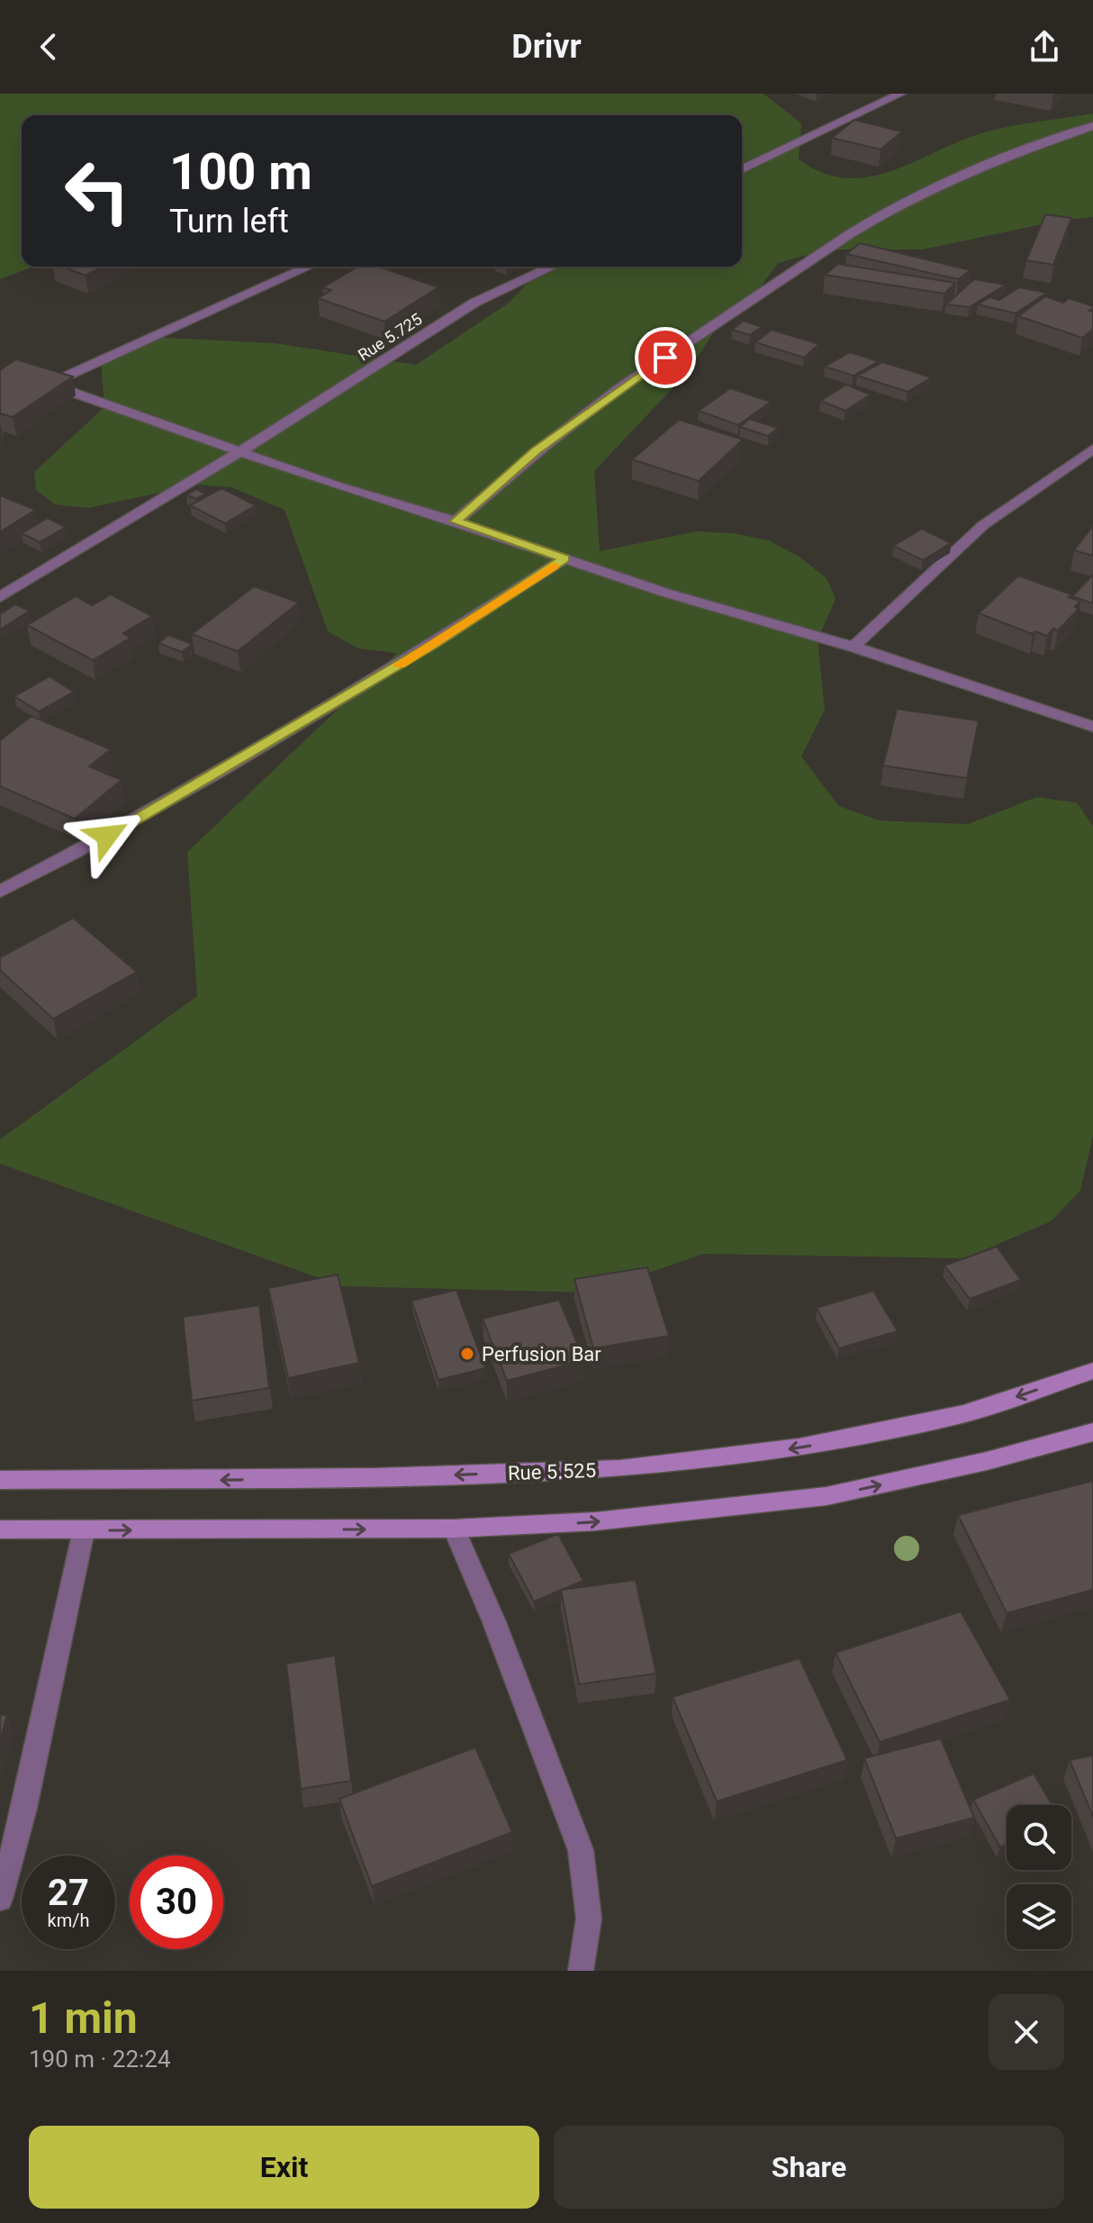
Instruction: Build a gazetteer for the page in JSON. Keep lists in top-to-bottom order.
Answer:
{
  "streets": {
    "street": ["Rue 5.725", "Rue 5.525"]
  },
  "places": ["Perfusion Bar"],
  "page": {
    "header": "Drivr",
    "turn": ["100 m", "Turn left"],
    "speed": "27 km/h",
    "limit": "30",
    "heading": ["1 min", "190 m · 22:24"],
    "buttons": ["Exit", "Share"]
  }
}
